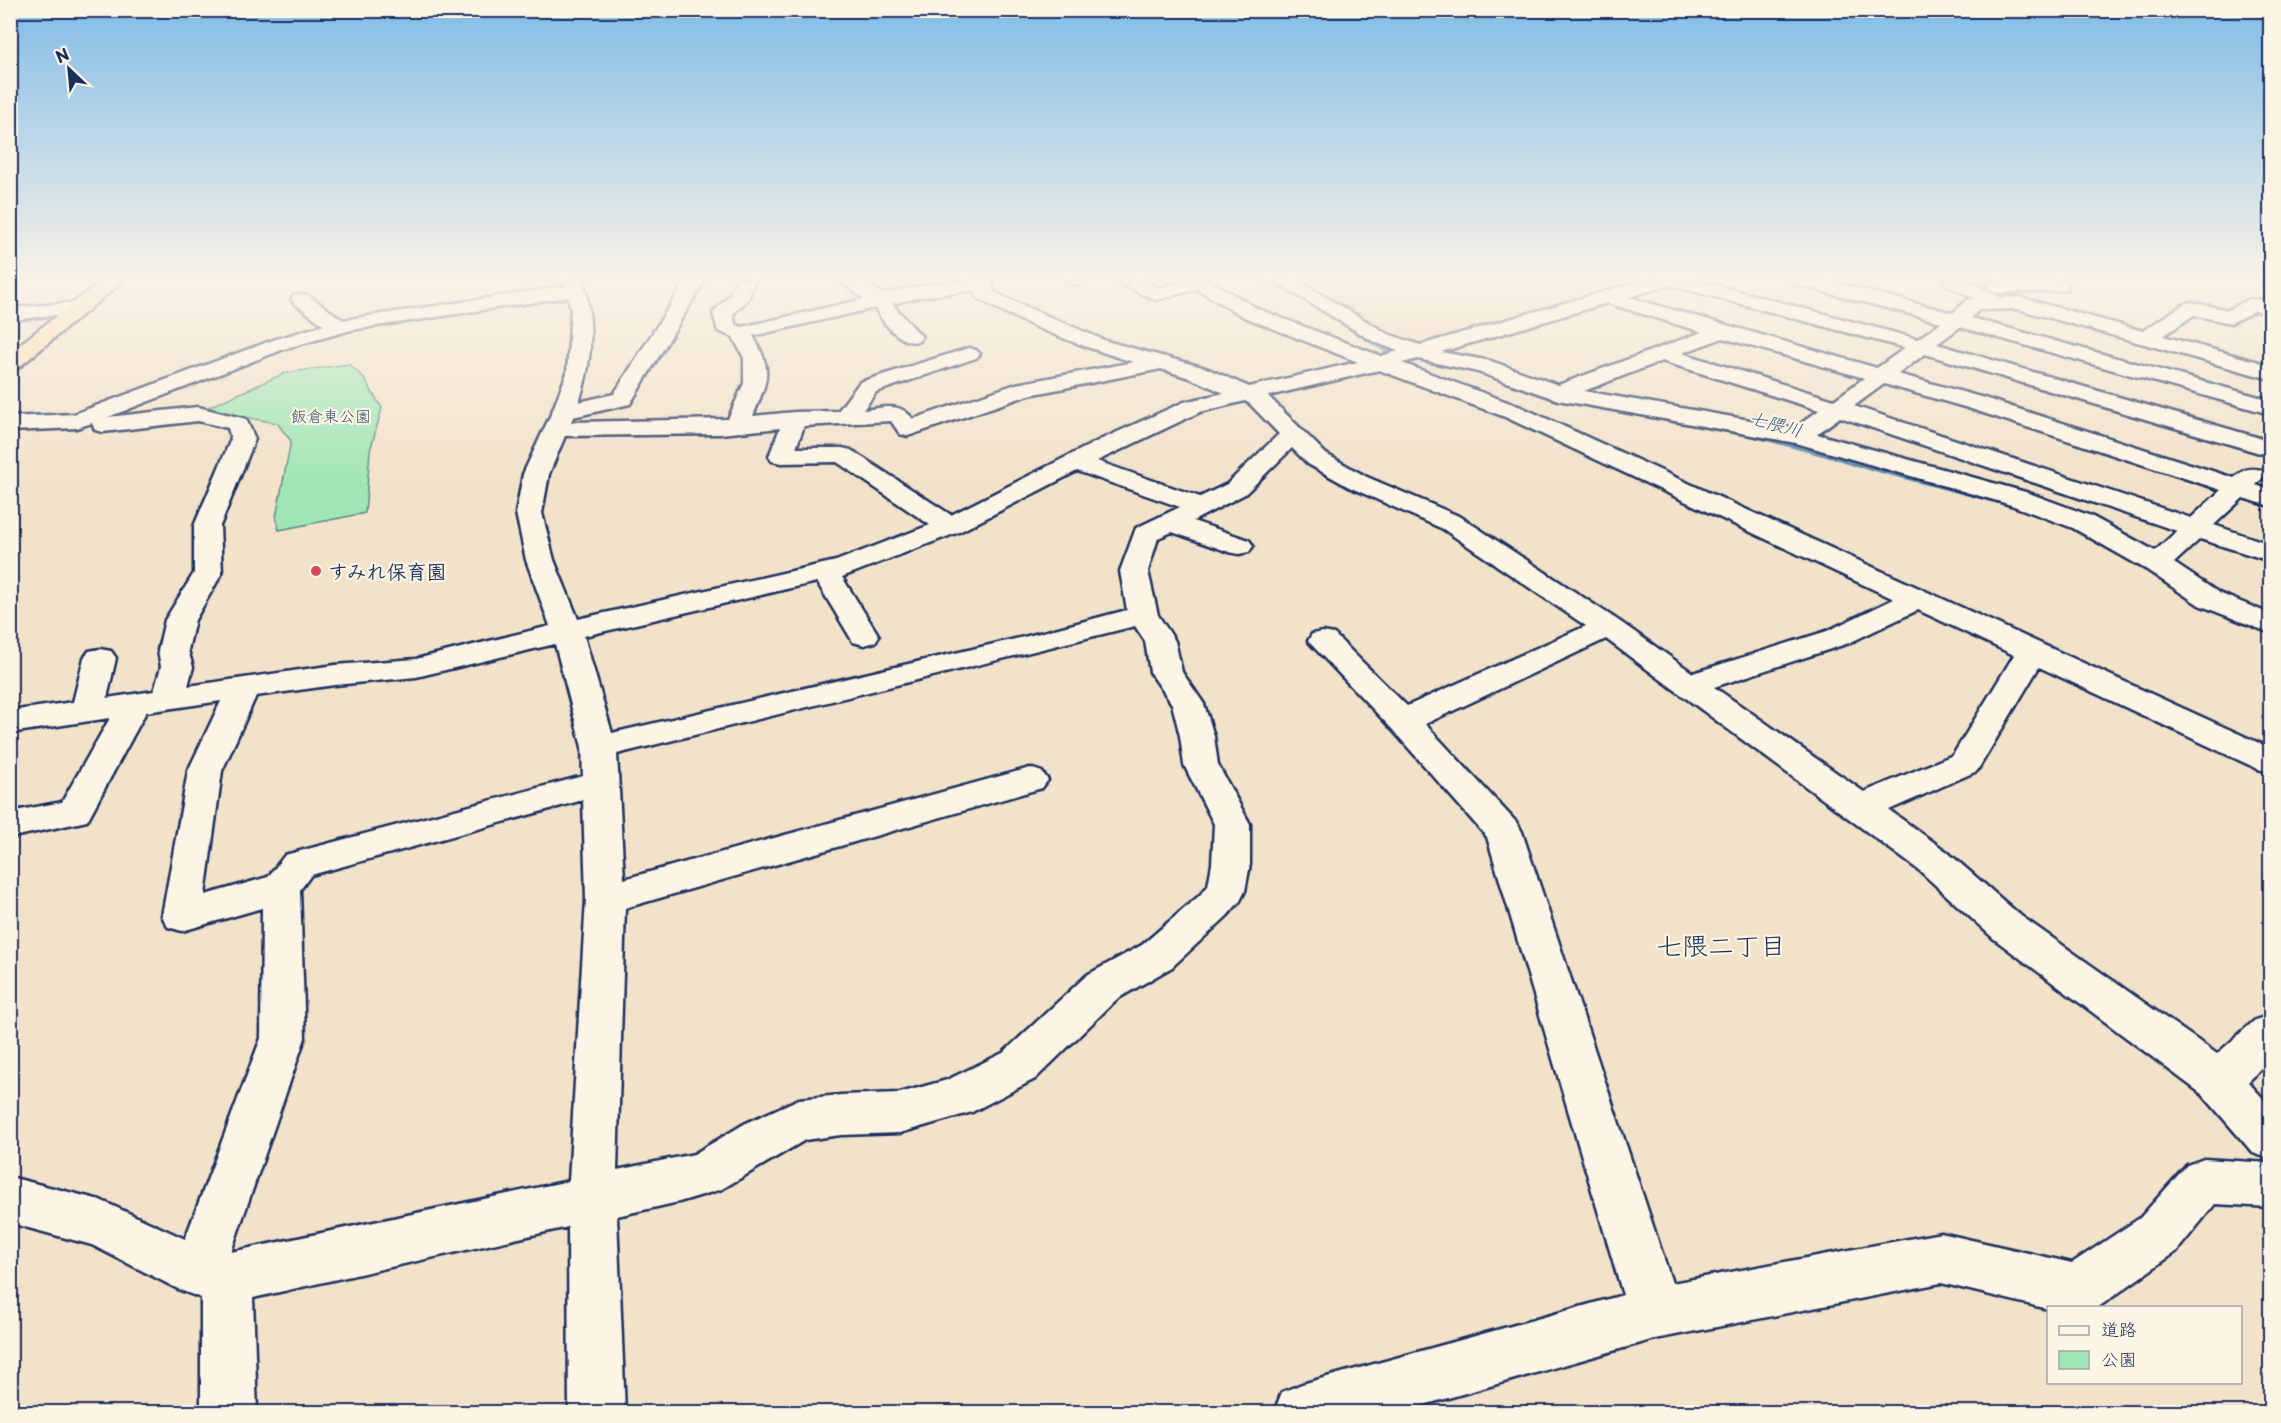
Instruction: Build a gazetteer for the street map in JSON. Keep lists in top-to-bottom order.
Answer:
{
  "districts": ["七隈二丁目"],
  "water": ["七隈川"],
  "parks": ["飯倉東公園"],
  "places": ["すみれ保育園"],
  "legend": ["道路", "公園"],
  "north": "top left"
}
